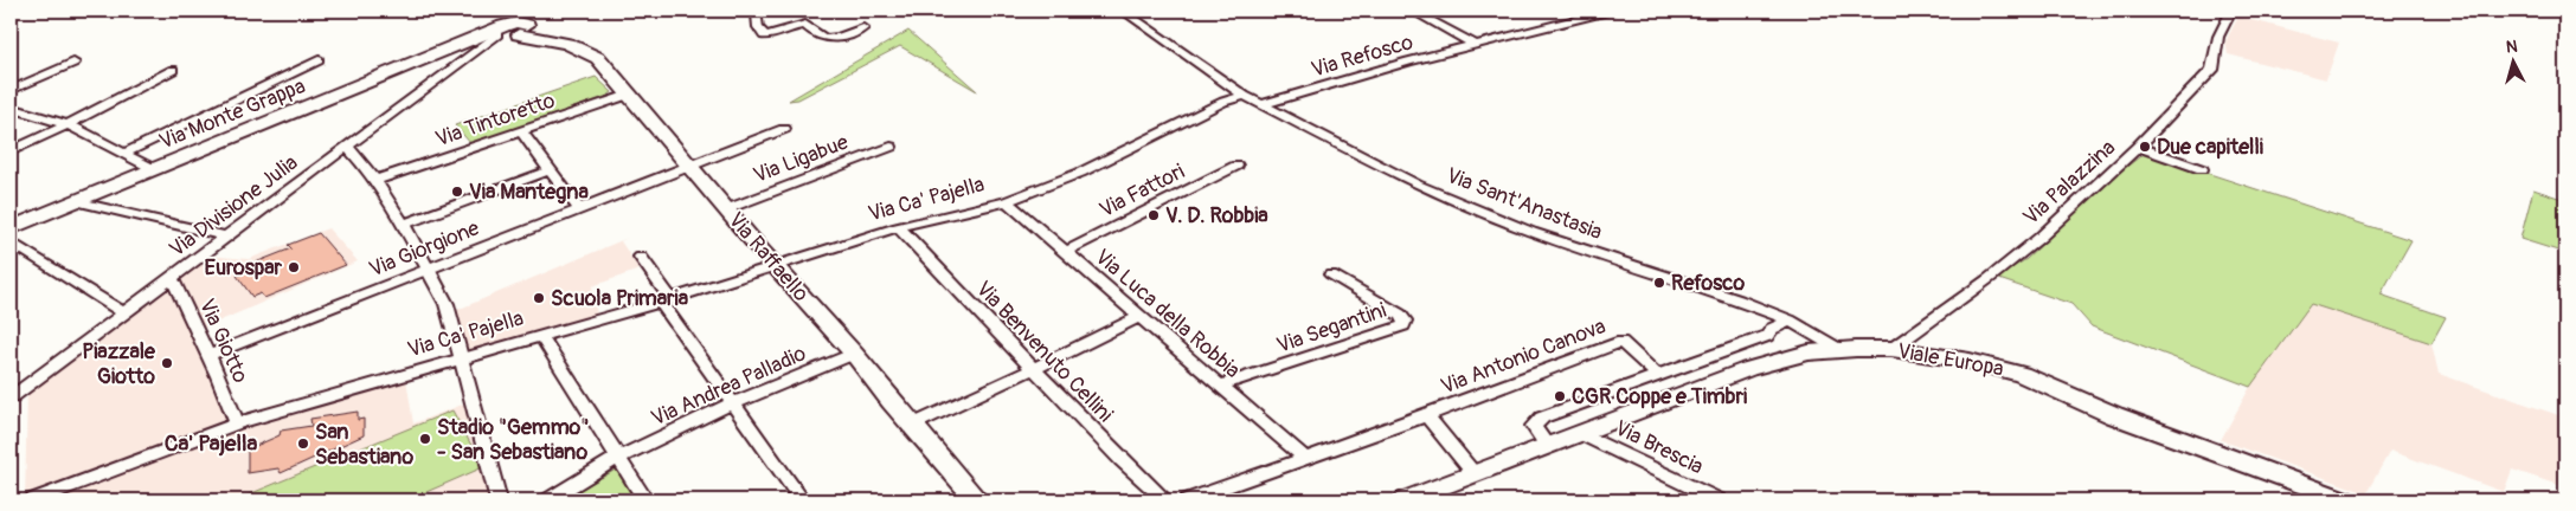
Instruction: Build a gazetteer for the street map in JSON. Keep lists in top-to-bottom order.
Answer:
{
  "streets": {
    "main road": ["Via Monte Grappa", "Via Raffaello", "Viale Europa"],
    "street": [
      "Via Refosco",
      "Via Tintoretto",
      "Via Ligabue",
      "Via Palazzina",
      "Via Fattori",
      "Via Ca' Pajella",
      "Via Sant'Anastasia",
      "Via Divisione Julia",
      "Via Giorgione",
      "Via Luca della Robbia",
      "Via Segantini",
      "Via Giotto",
      "Via Benvenuto Cellini",
      "Via Antonio Canova",
      "Via Andrea Palladio",
      "Via Brescia"
    ]
  },
  "crossings": [
    ["Via Refosco", "Via Sant'Anastasia"],
    ["Via Monte Grappa", "Via Divisione Julia"],
    ["Via Monte Grappa", "Via Raffaello"],
    ["Via Tintoretto", "Via Raffaello"],
    ["Via Ligabue", "Via Raffaello"],
    ["Via Palazzina", "Viale Europa"],
    ["Via Fattori", "Via Luca della Robbia"],
    ["Via Ca' Pajella", "Via Sant'Anastasia"],
    ["Via Ca' Pajella", "Via Raffaello"],
    ["Via Ca' Pajella", "Via Luca della Robbia"],
    ["Via Ca' Pajella", "Via Giotto"],
    ["Via Ca' Pajella", "Via Benvenuto Cellini"],
    ["Via Sant'Anastasia", "Viale Europa"],
    ["Via Divisione Julia", "Via Giotto"],
    ["Via Giorgione", "Via Raffaello"],
    ["Via Giorgione", "Via Giotto"],
    ["Via Raffaello", "Via Andrea Palladio"],
    ["Via Luca della Robbia", "Via Segantini"],
    ["Via Luca della Robbia", "Via Antonio Canova"],
    ["Via Antonio Canova", "Viale Europa"],
    ["Viale Europa", "Via Brescia"]
  ],
  "districts": ["Ca' Pajella"],
  "places": [
    "Due capitelli",
    "Via Mantegna",
    "V. D. Robbia",
    "Eurospar",
    "Refosco",
    "Scuola Primaria",
    "Piazzale Giotto",
    "CGR Coppe e Timbri",
    "Stadio \"Gemmo\" - San Sebastiano",
    "San Sebastiano"
  ],
  "north": "top"
}
